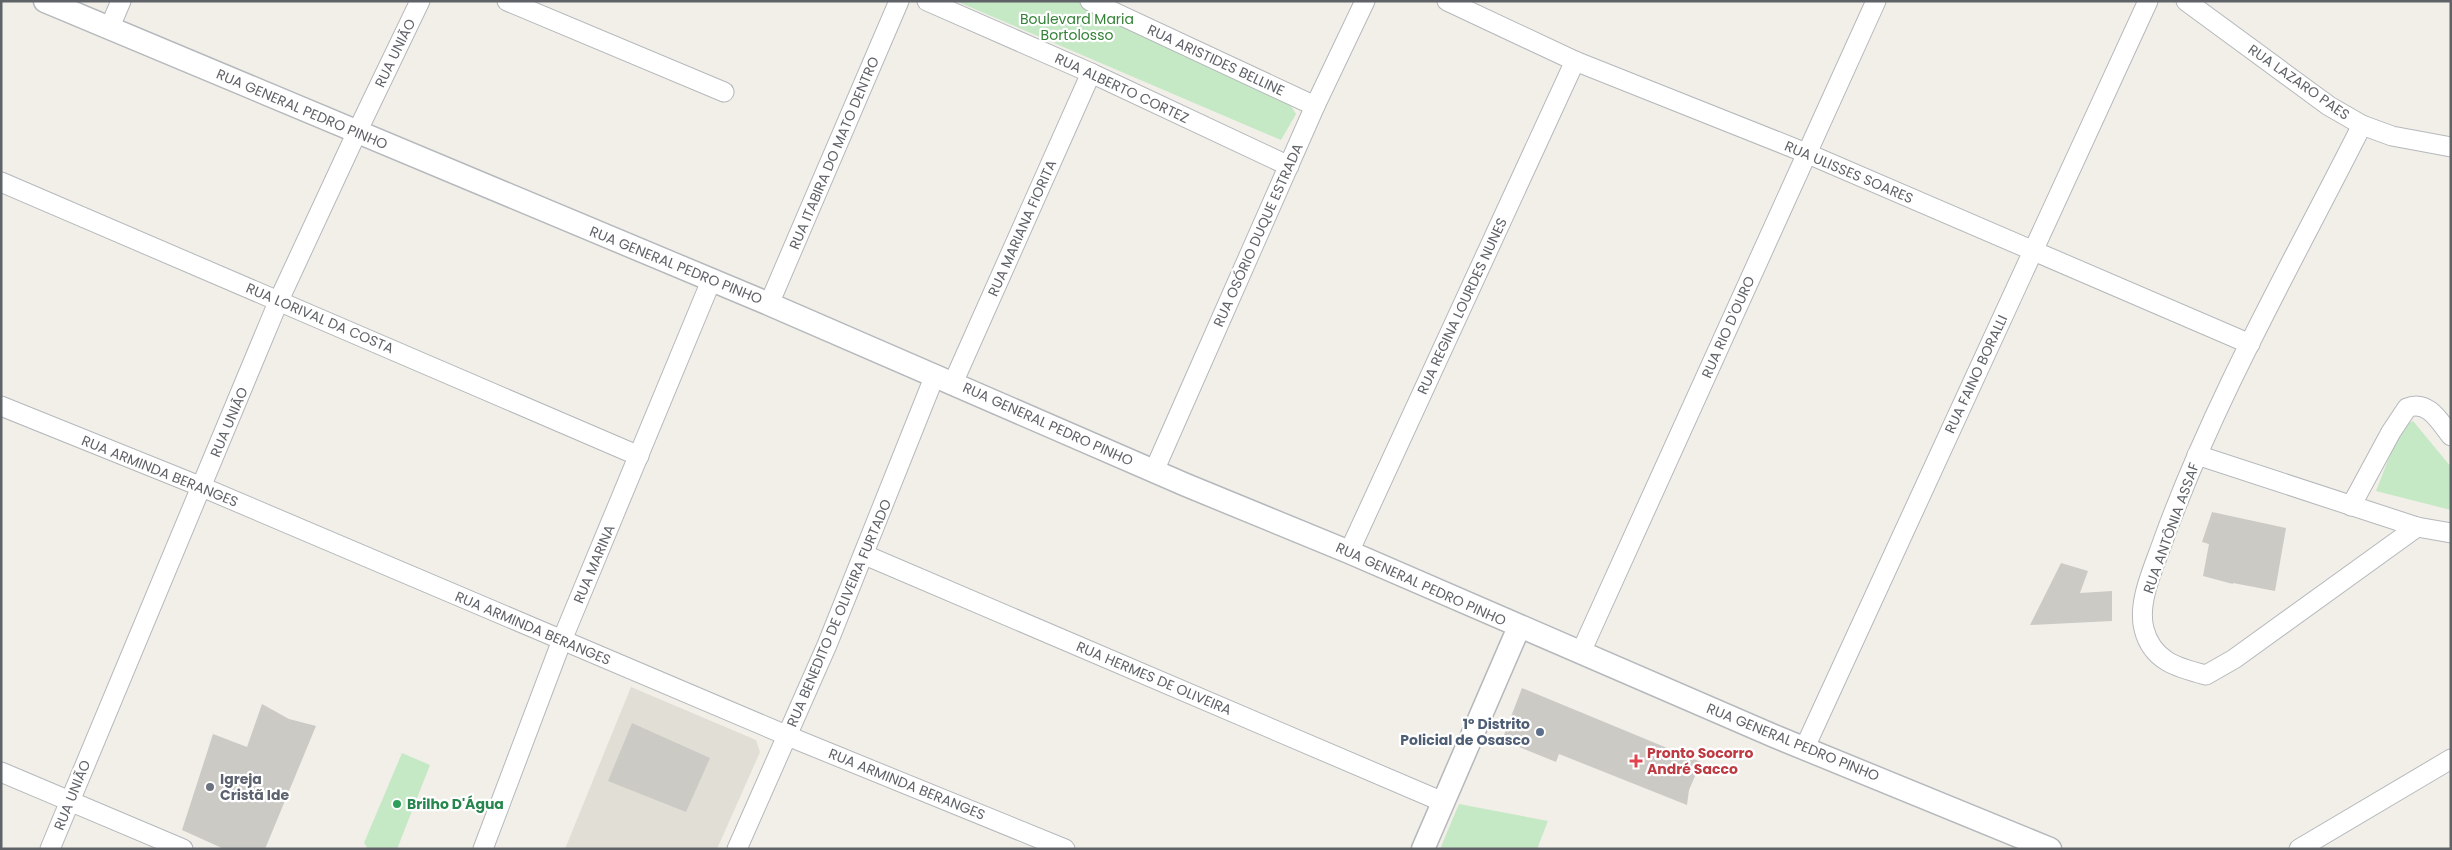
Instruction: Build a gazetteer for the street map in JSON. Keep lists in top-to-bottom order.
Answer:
{
  "streets": {
    "street": [
      "RUA UNIÃO",
      "RUA ARISTIDES BELLINE",
      "RUA LAZARO PAES",
      "RUA ALBERTO CORTEZ",
      "RUA GENERAL PEDRO PINHO",
      "RUA ITABIRA DO MATO DENTRO",
      "RUA ULISSES SOARES",
      "RUA MARIANA FIORITA",
      "RUA OSÓRIO DUQUE ESTRADA",
      "RUA REGINA LOURDES NUNES",
      "RUA LORIVAL DA COSTA",
      "RUA RIO D'OURO",
      "RUA FAINO BORALLI",
      "RUA ARMINDA BERANGES",
      "RUA ANTÔNIA ASSAF",
      "RUA MARINA",
      "RUA BENEDITO DE OLIVEIRA FURTADO",
      "RUA HERMES DE OLIVEIRA"
    ]
  },
  "crossings": [
    ["RUA UNIÃO", "RUA GENERAL PEDRO PINHO"],
    ["RUA UNIÃO", "RUA LORIVAL DA COSTA"],
    ["RUA UNIÃO", "RUA ARMINDA BERANGES"],
    ["RUA ARISTIDES BELLINE", "RUA OSÓRIO DUQUE ESTRADA"],
    ["RUA LAZARO PAES", "RUA ANTÔNIA ASSAF"],
    ["RUA ALBERTO CORTEZ", "RUA MARIANA FIORITA"],
    ["RUA ALBERTO CORTEZ", "RUA OSÓRIO DUQUE ESTRADA"],
    ["RUA GENERAL PEDRO PINHO", "RUA ITABIRA DO MATO DENTRO"],
    ["RUA GENERAL PEDRO PINHO", "RUA MARIANA FIORITA"],
    ["RUA GENERAL PEDRO PINHO", "RUA OSÓRIO DUQUE ESTRADA"],
    ["RUA GENERAL PEDRO PINHO", "RUA REGINA LOURDES NUNES"],
    ["RUA GENERAL PEDRO PINHO", "RUA RIO D'OURO"],
    ["RUA GENERAL PEDRO PINHO", "RUA FAINO BORALLI"],
    ["RUA GENERAL PEDRO PINHO", "RUA MARINA"],
    ["RUA GENERAL PEDRO PINHO", "RUA BENEDITO DE OLIVEIRA FURTADO"],
    ["RUA ULISSES SOARES", "RUA REGINA LOURDES NUNES"],
    ["RUA ULISSES SOARES", "RUA RIO D'OURO"],
    ["RUA ULISSES SOARES", "RUA FAINO BORALLI"],
    ["RUA ULISSES SOARES", "RUA ANTÔNIA ASSAF"],
    ["RUA MARIANA FIORITA", "RUA BENEDITO DE OLIVEIRA FURTADO"],
    ["RUA LORIVAL DA COSTA", "RUA MARINA"],
    ["RUA ARMINDA BERANGES", "RUA MARINA"],
    ["RUA ARMINDA BERANGES", "RUA BENEDITO DE OLIVEIRA FURTADO"],
    ["RUA BENEDITO DE OLIVEIRA FURTADO", "RUA HERMES DE OLIVEIRA"]
  ],
  "parks": ["Boulevard Maria Bortolosso"],
  "places": {
    "other": ["1º Distrito Policial de Osasco", "Igreja Cristã Ide", "Brilho D'Água"],
    "health": ["Pronto Socorro André Sacco"]
  }
}
